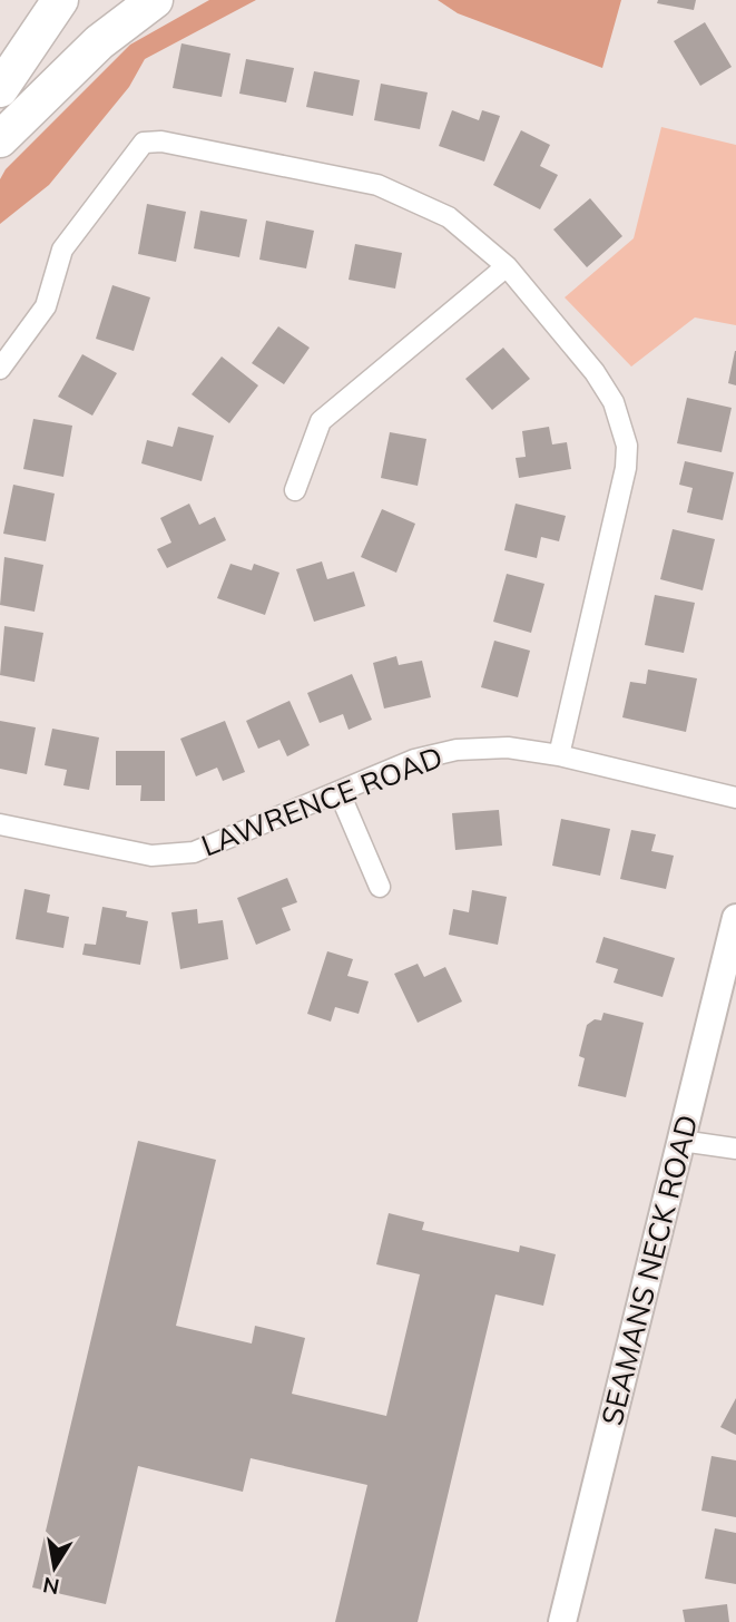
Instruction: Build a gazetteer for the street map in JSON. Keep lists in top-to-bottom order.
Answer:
{
  "streets": {
    "main road": ["SEAMANS NECK ROAD"],
    "street": ["LAWRENCE ROAD"]
  },
  "north": "bottom"
}
